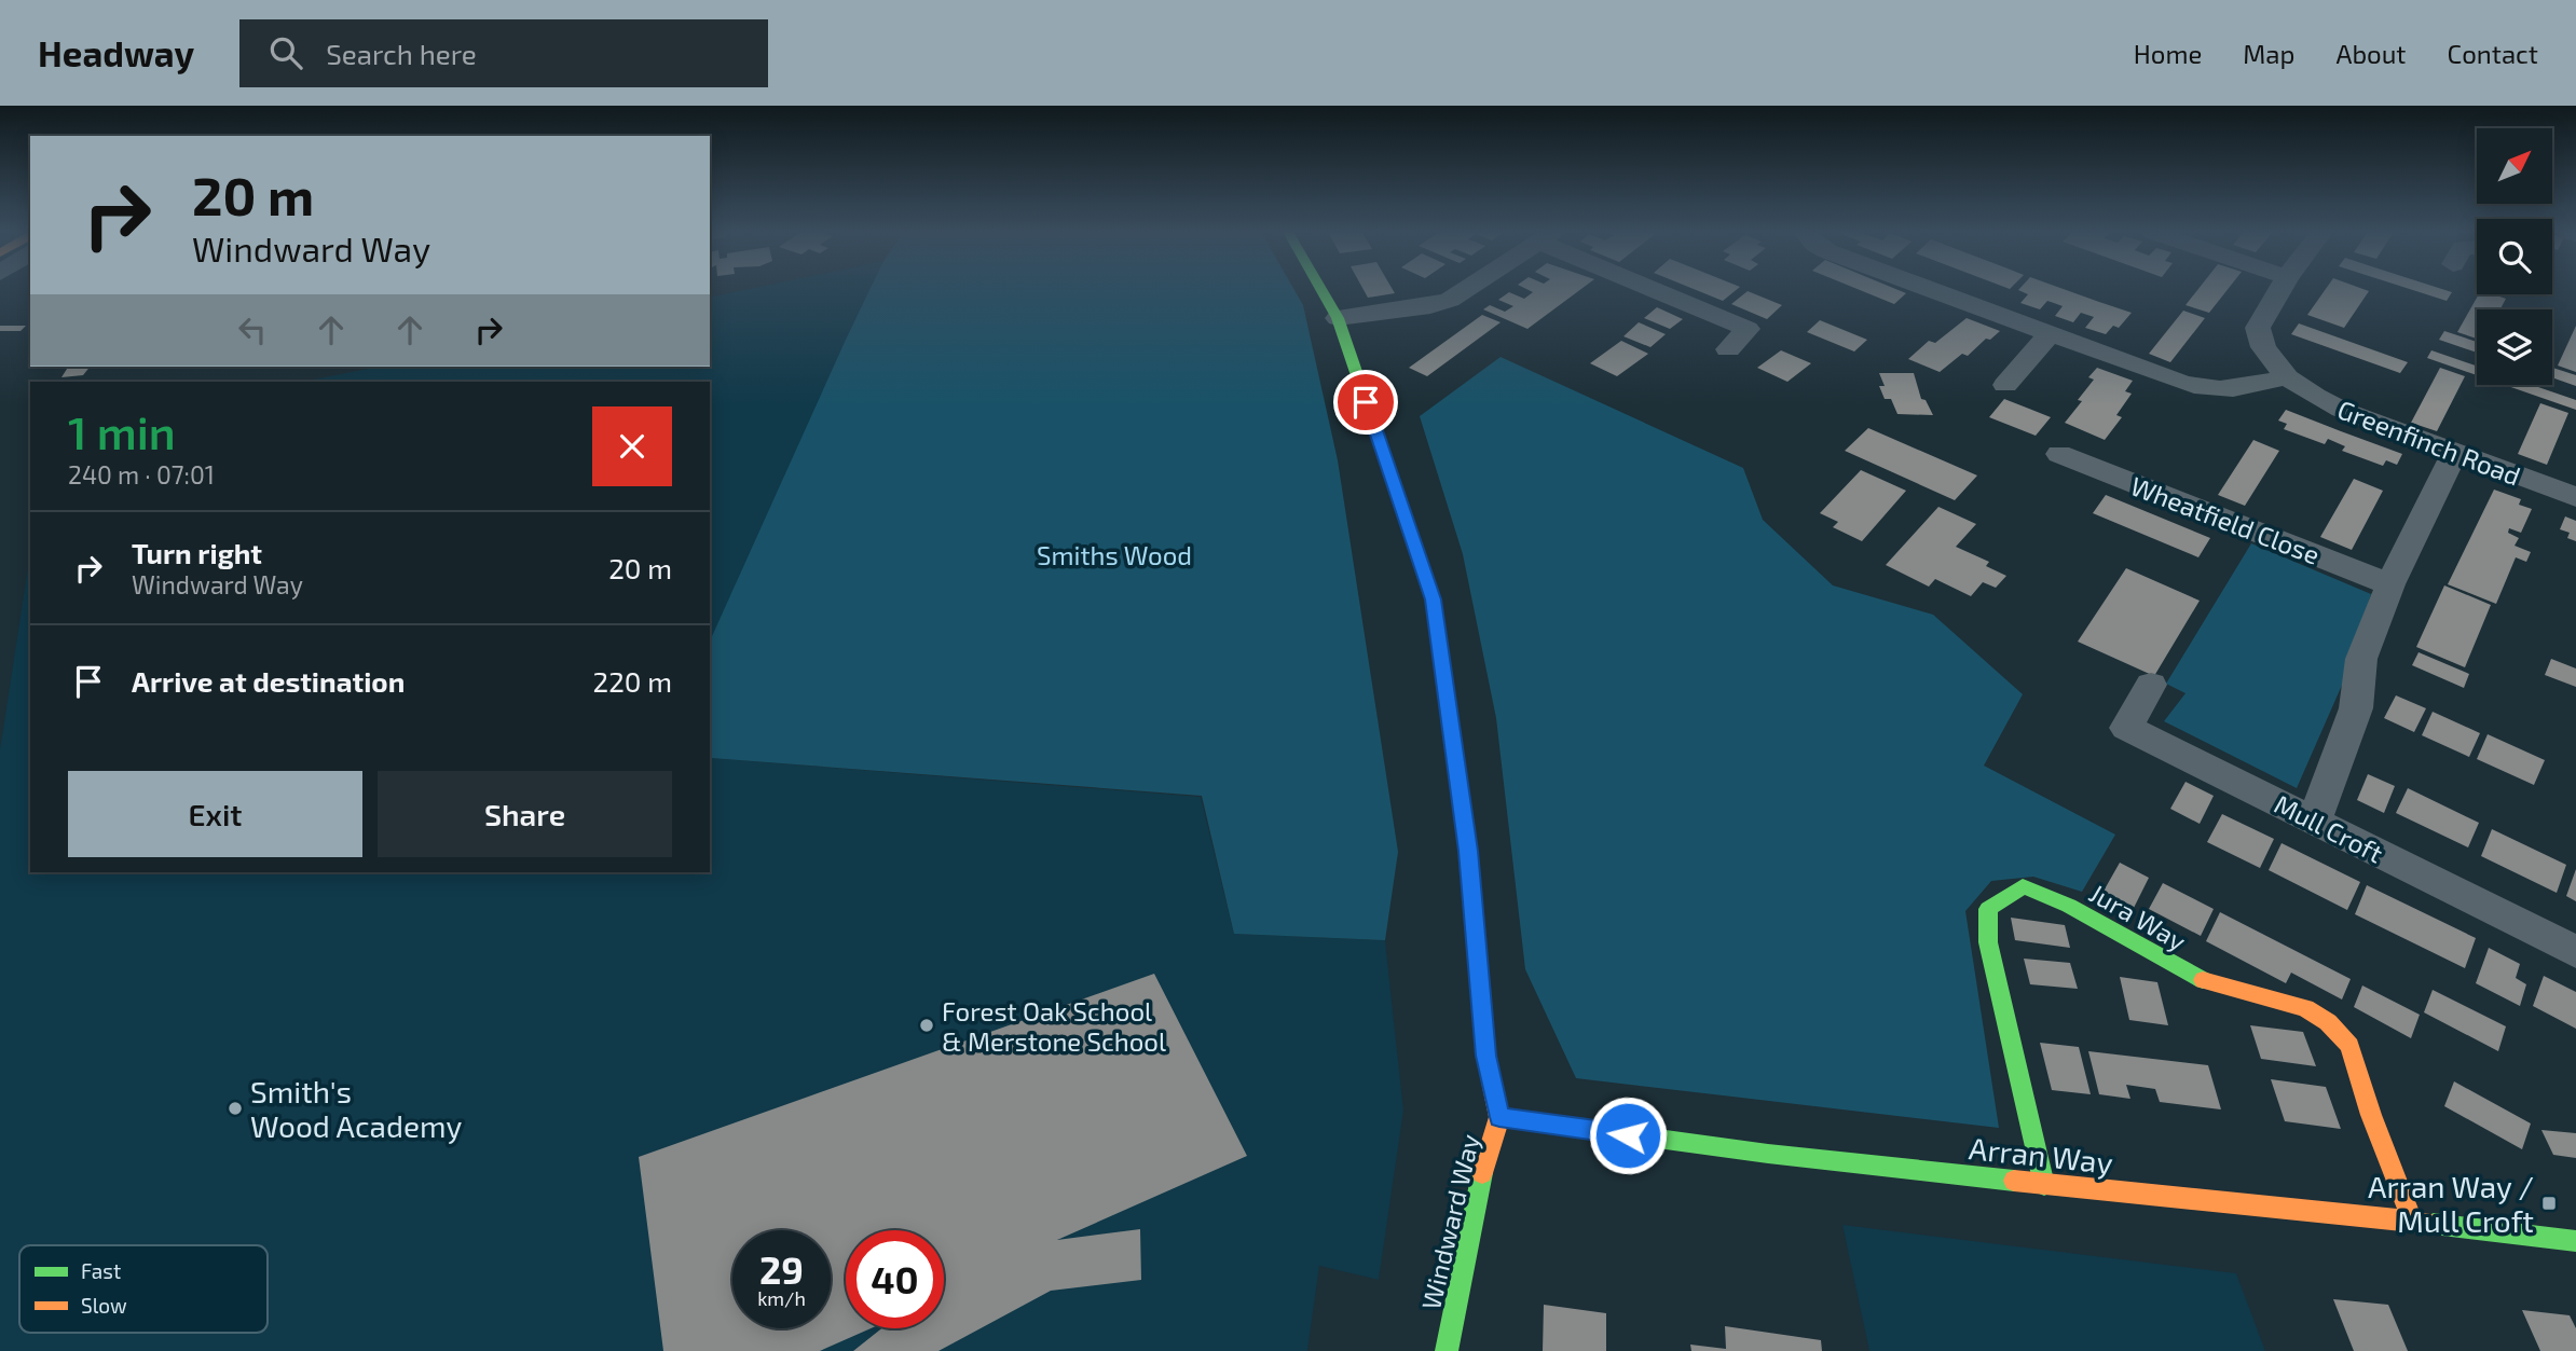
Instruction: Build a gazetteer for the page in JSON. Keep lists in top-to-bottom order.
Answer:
{
  "streets": {
    "street": [
      "Greenfinch Road",
      "Wheatfield Close",
      "Mull Croft",
      "Jura Way",
      "Arran Way",
      "Windward Way"
    ]
  },
  "crossings": [
    ["Jura Way", "Arran Way"],
    ["Arran Way", "Windward Way"]
  ],
  "parks": ["Smiths Wood"],
  "places": {
    "other": ["Forest Oak School & Merstone School", "Smith's Wood Academy"],
    "transit": ["Arran Way / Mull Croft"]
  },
  "legend": ["Fast", "Slow"],
  "north": "top right",
  "page": {
    "header": "Headway",
    "search": "Search here",
    "nav": [
      "Home",
      "Map",
      "About",
      "Contact"
    ],
    "turn": ["20 m", "Windward Way"],
    "heading": ["1 min", "240 m · 07:01"],
    "list": [
      {
        "name": "Turn right",
        "note": "Windward Way",
        "value": "20 m"
      },
      {
        "name": "Arrive at destination",
        "value": "220 m"
      }
    ],
    "buttons": ["Exit", "Share"],
    "speed": "29 km/h",
    "limit": "40"
  }
}
